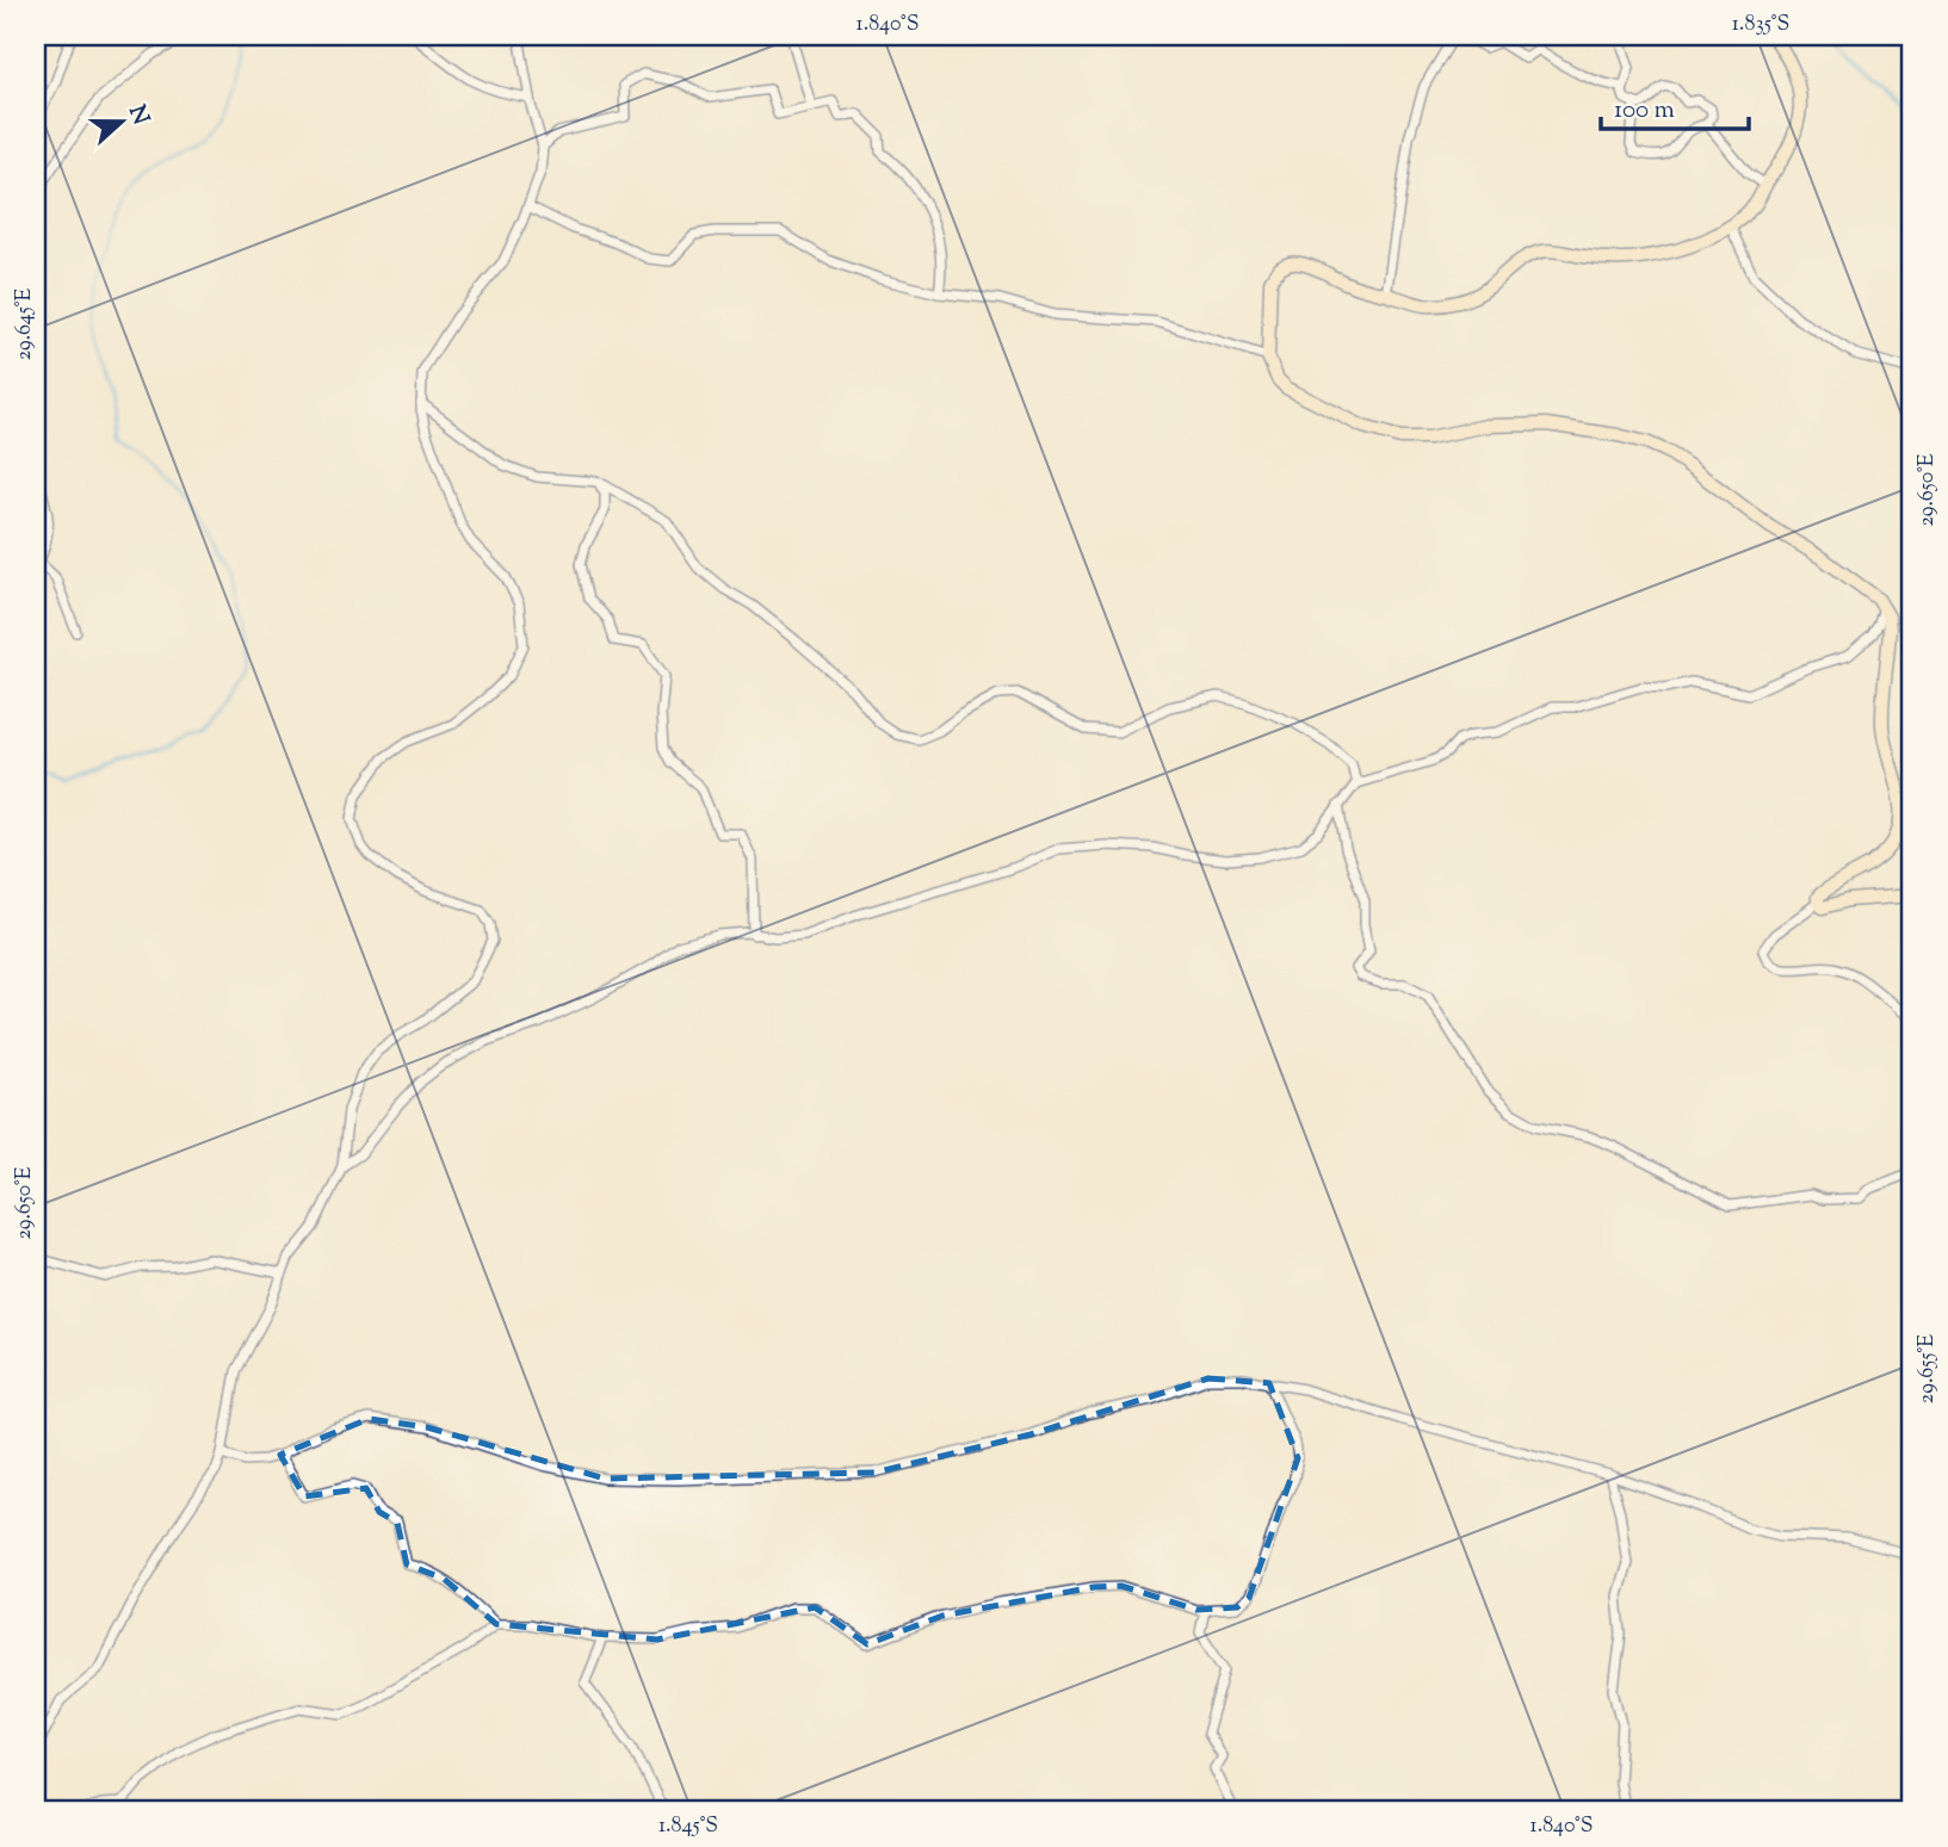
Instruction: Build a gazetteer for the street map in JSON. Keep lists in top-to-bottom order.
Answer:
{
  "scale_bar": "100 m",
  "north": "right",
  "coordinates": [
    "1.840°S",
    "1.835°S",
    "29.645°E",
    "29.650°E",
    "29.655°E",
    "1.845°S"
  ]
}
